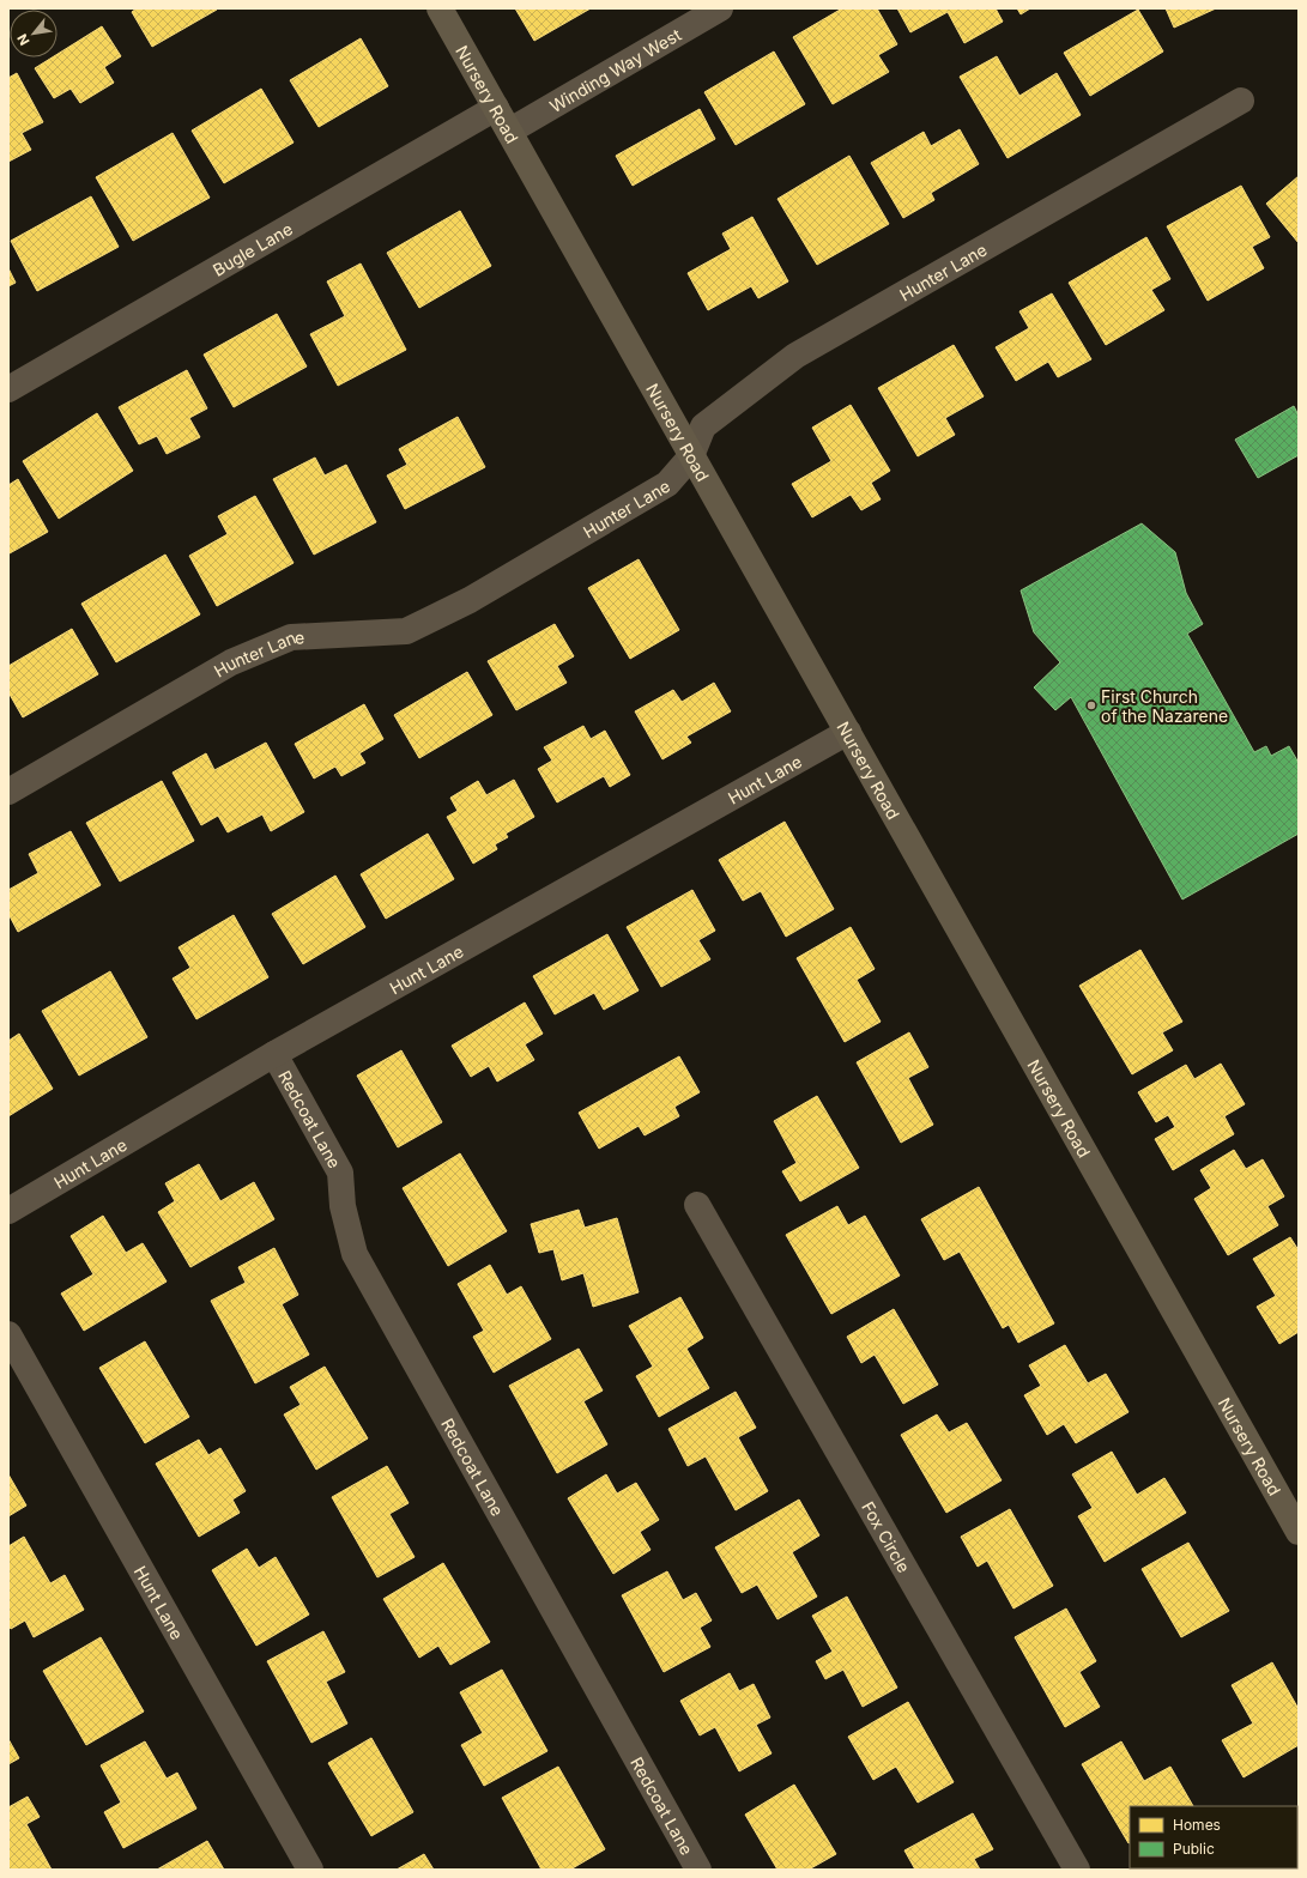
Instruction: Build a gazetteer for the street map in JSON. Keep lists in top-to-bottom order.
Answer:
{
  "streets": {
    "street": [
      "Winding Way West",
      "Nursery Road",
      "Bugle Lane",
      "Hunter Lane",
      "Hunt Lane",
      "Redcoat Lane",
      "Fox Circle"
    ]
  },
  "crossings": [
    ["Winding Way West", "Nursery Road"],
    ["Nursery Road", "Bugle Lane"],
    ["Nursery Road", "Hunter Lane"],
    ["Nursery Road", "Hunt Lane"],
    ["Hunt Lane", "Redcoat Lane"]
  ],
  "places": ["First Church of the Nazarene"],
  "legend": ["Homes", "Public"],
  "north": "bottom left"
}
